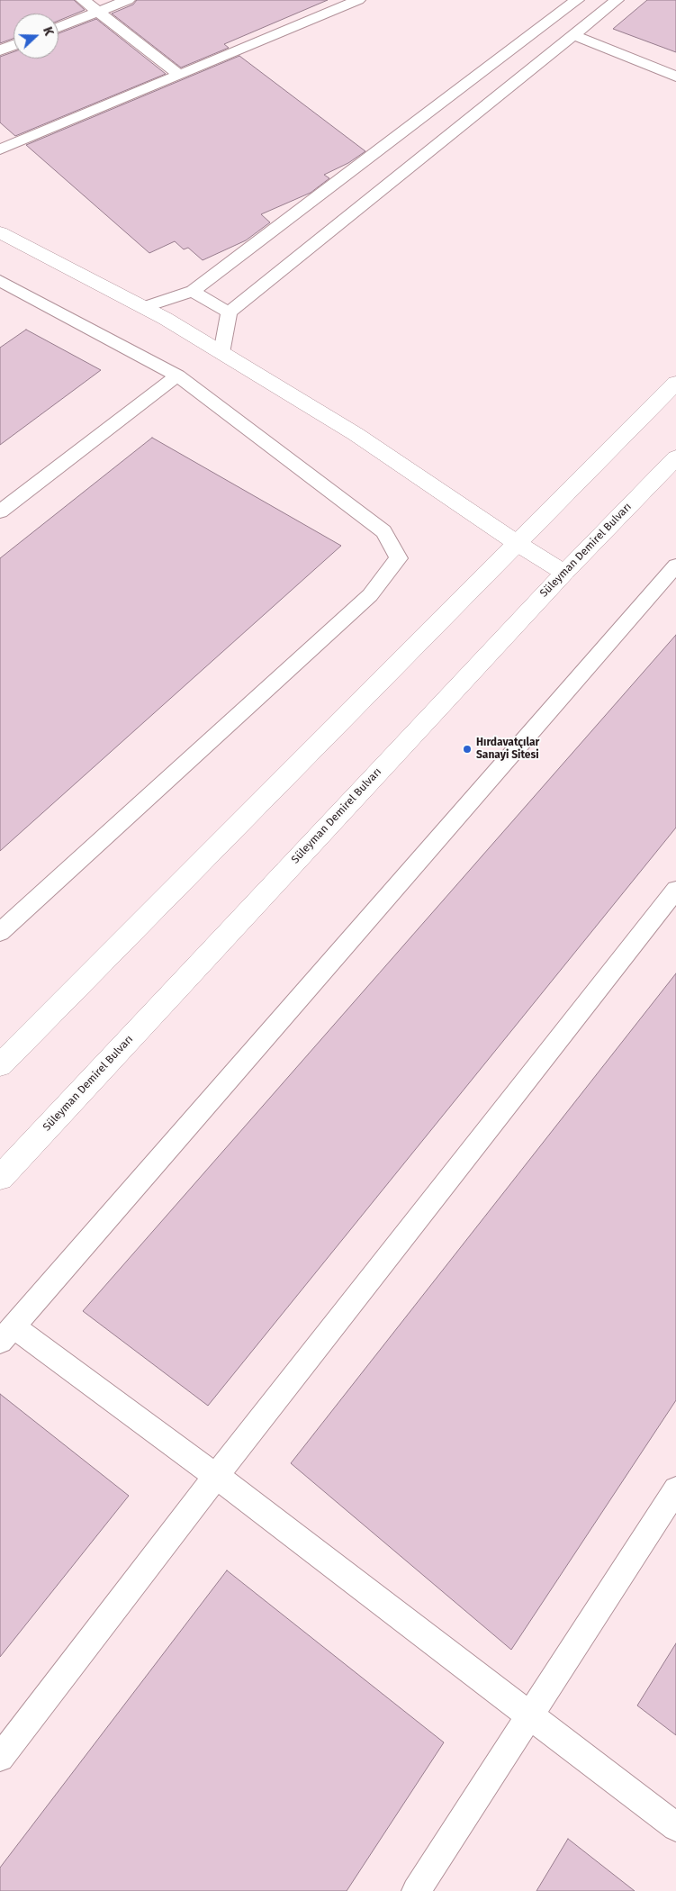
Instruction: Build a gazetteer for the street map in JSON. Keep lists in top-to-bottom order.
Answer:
{
  "streets": {
    "main road": ["Süleyman Demirel Bulvarı"]
  },
  "places": ["Hırdavatçılar Sanayi Sitesi"],
  "north": "right"
}
